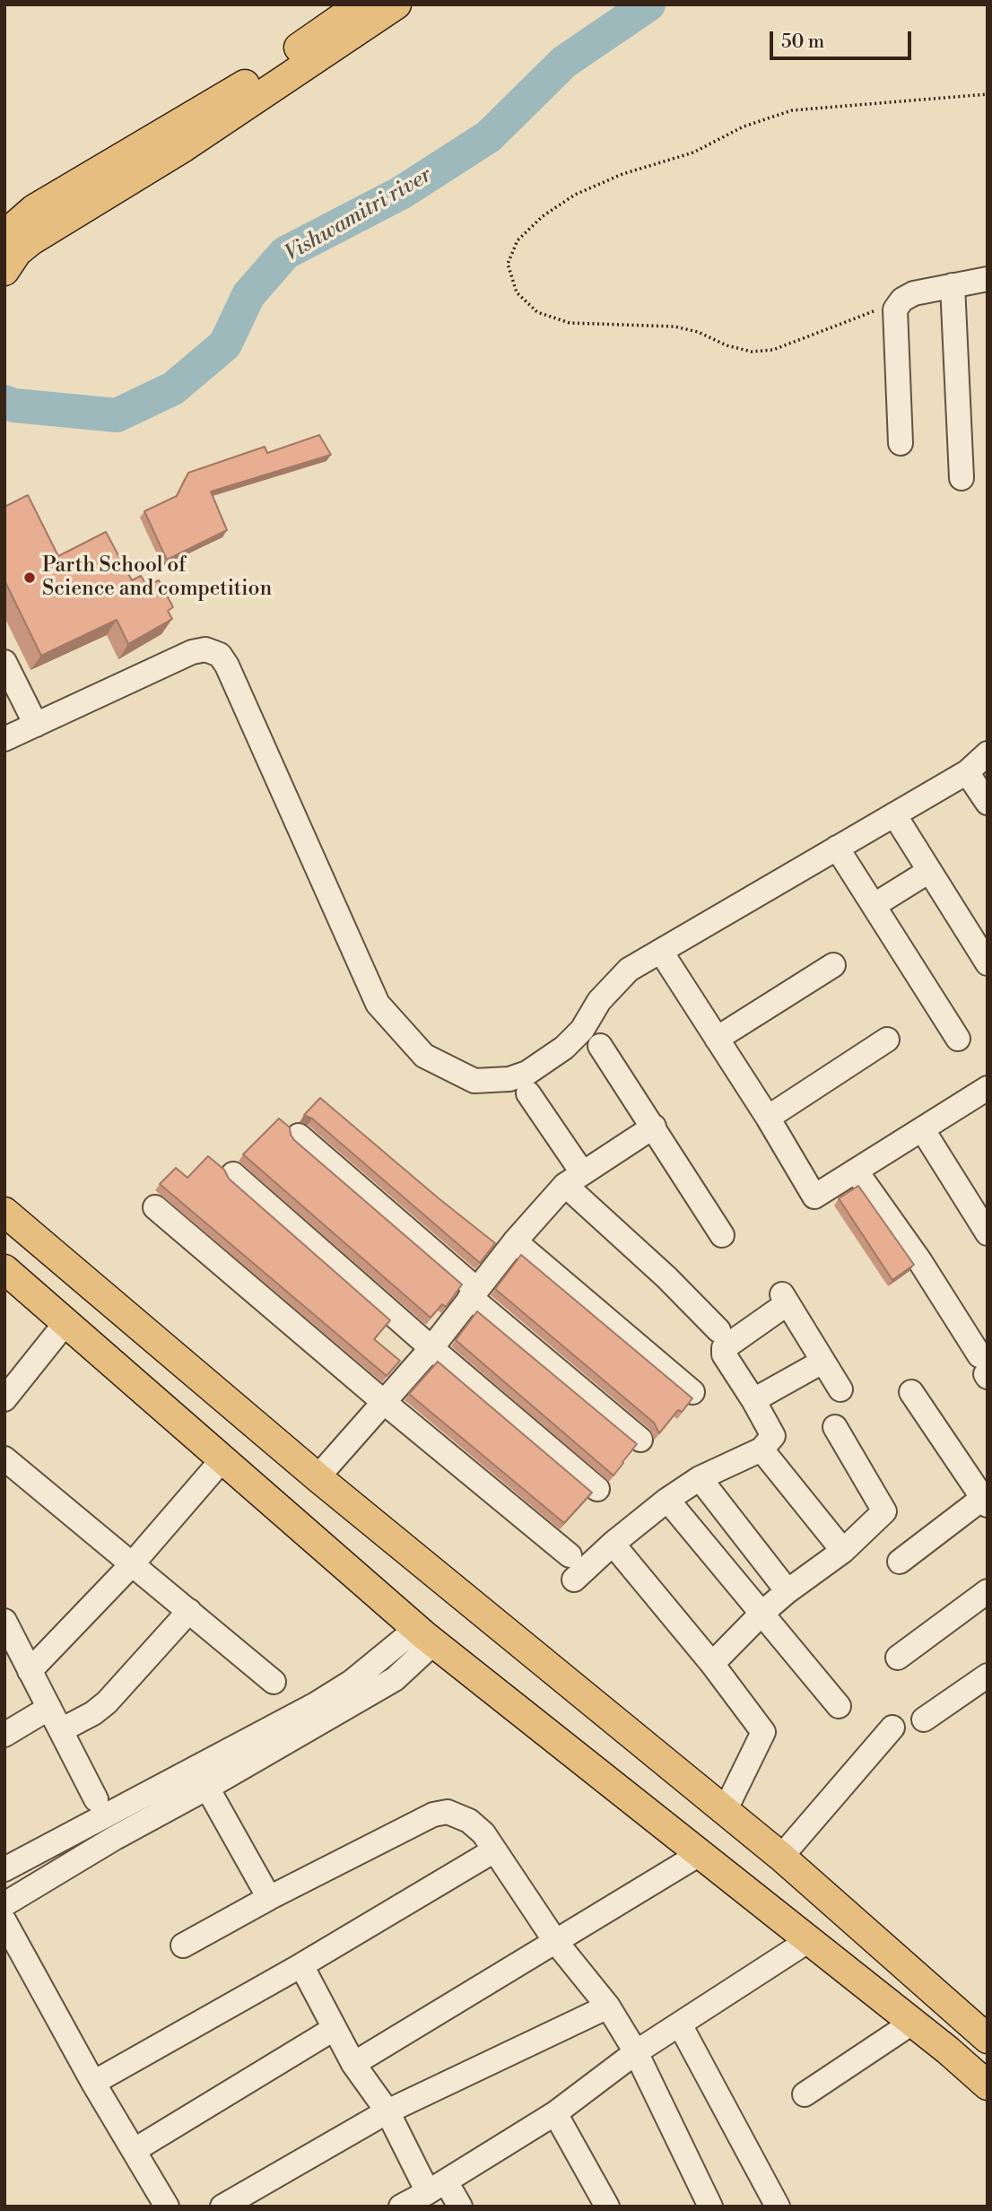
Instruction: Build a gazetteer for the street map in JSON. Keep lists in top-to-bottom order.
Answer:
{
  "water": ["Vishwamitri river"],
  "places": ["Parth School of Science and competition"],
  "scale_bar": "50 m"
}
